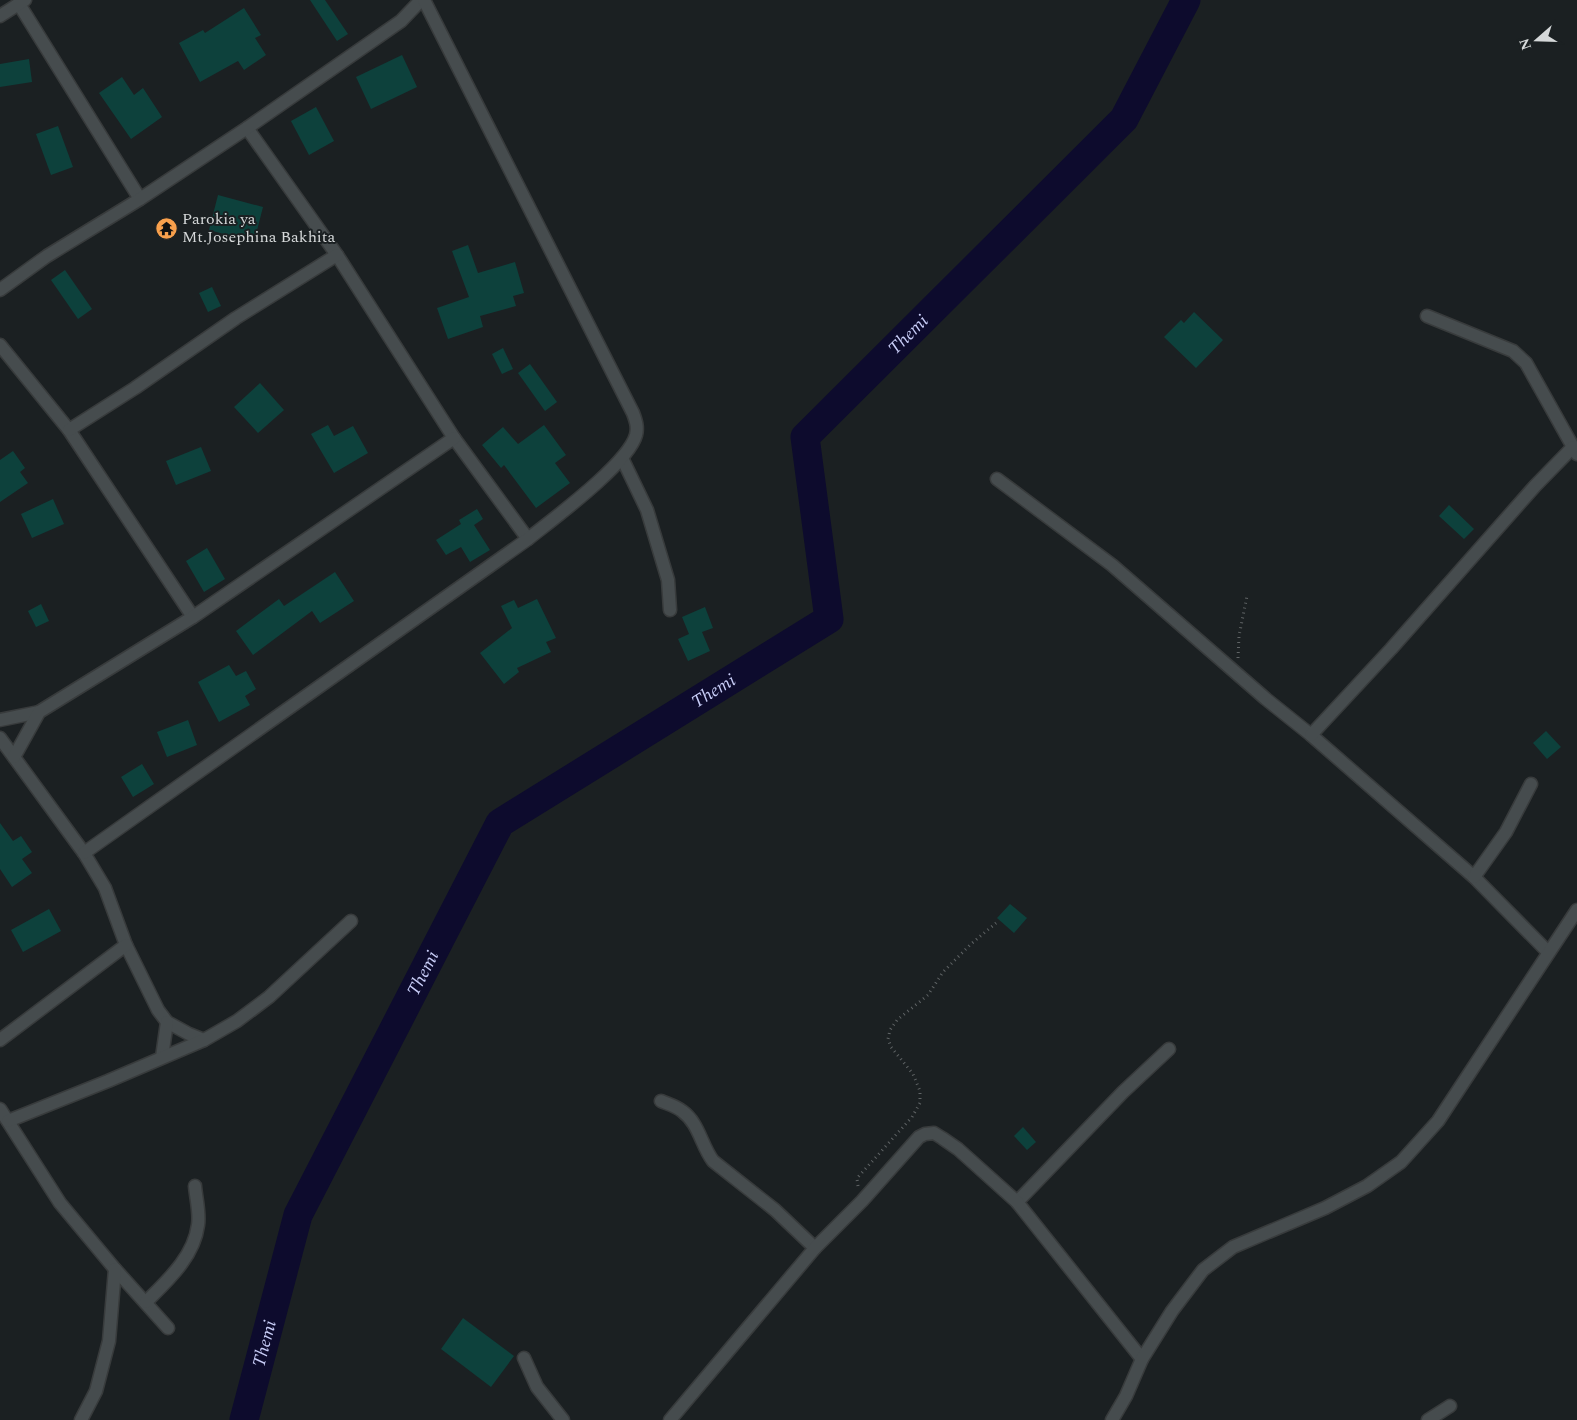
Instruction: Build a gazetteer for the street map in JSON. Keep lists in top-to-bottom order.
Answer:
{
  "water": ["Themi"],
  "places": {
    "temple": ["Parokia ya Mt.Josephina Bakhita"]
  },
  "north": "left"
}
